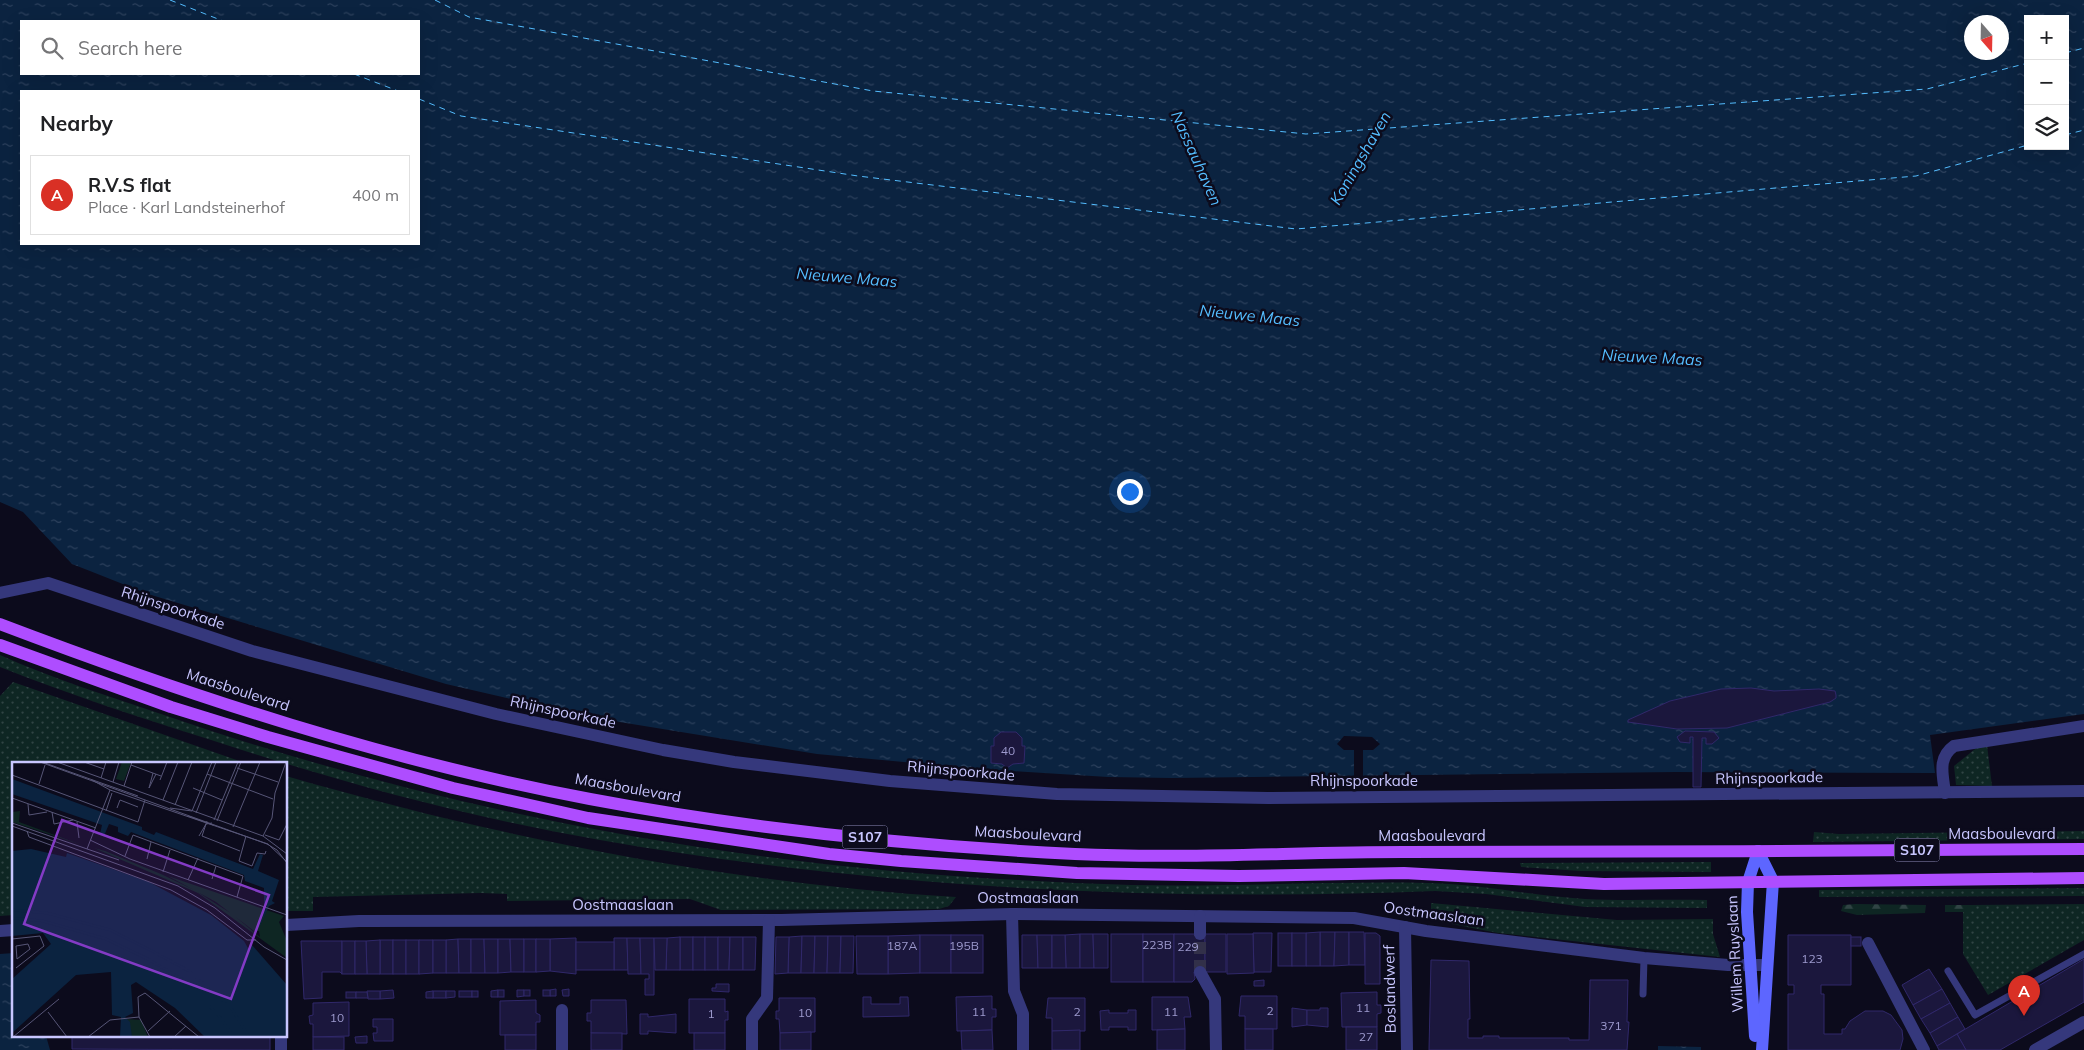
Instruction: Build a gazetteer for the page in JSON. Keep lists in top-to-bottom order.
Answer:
{
  "streets": {
    "main road": ["Maasboulevard", "S107"],
    "street": [
      "Rhijnspoorkade",
      "Oostmaaslaan",
      "Willem Ruyslaan",
      "Boslandwerf"
    ]
  },
  "crossings": [
    ["Maasboulevard", "Willem Ruyslaan"],
    ["S107", "Willem Ruyslaan"],
    ["Oostmaaslaan", "Willem Ruyslaan"],
    ["Oostmaaslaan", "Boslandwerf"]
  ],
  "water": ["Nassauhaven", "Koningshaven", "Nieuwe Maas"],
  "house_numbers": [
    "40",
    "223B",
    "187A",
    "195B",
    "229",
    "123",
    "11",
    "2",
    "11",
    "2",
    "11",
    "10",
    "1",
    "10",
    "371",
    "27"
  ],
  "north": "bottom",
  "page": {
    "map_buttons": ["+", "−"],
    "search": "Search here",
    "heading": "Nearby",
    "list": [
      {
        "mark": "A",
        "name": "R.V.S flat",
        "note": "Place · Karl Landsteinerhof",
        "value": "400 m"
      }
    ],
    "pins": "A"
  }
}
